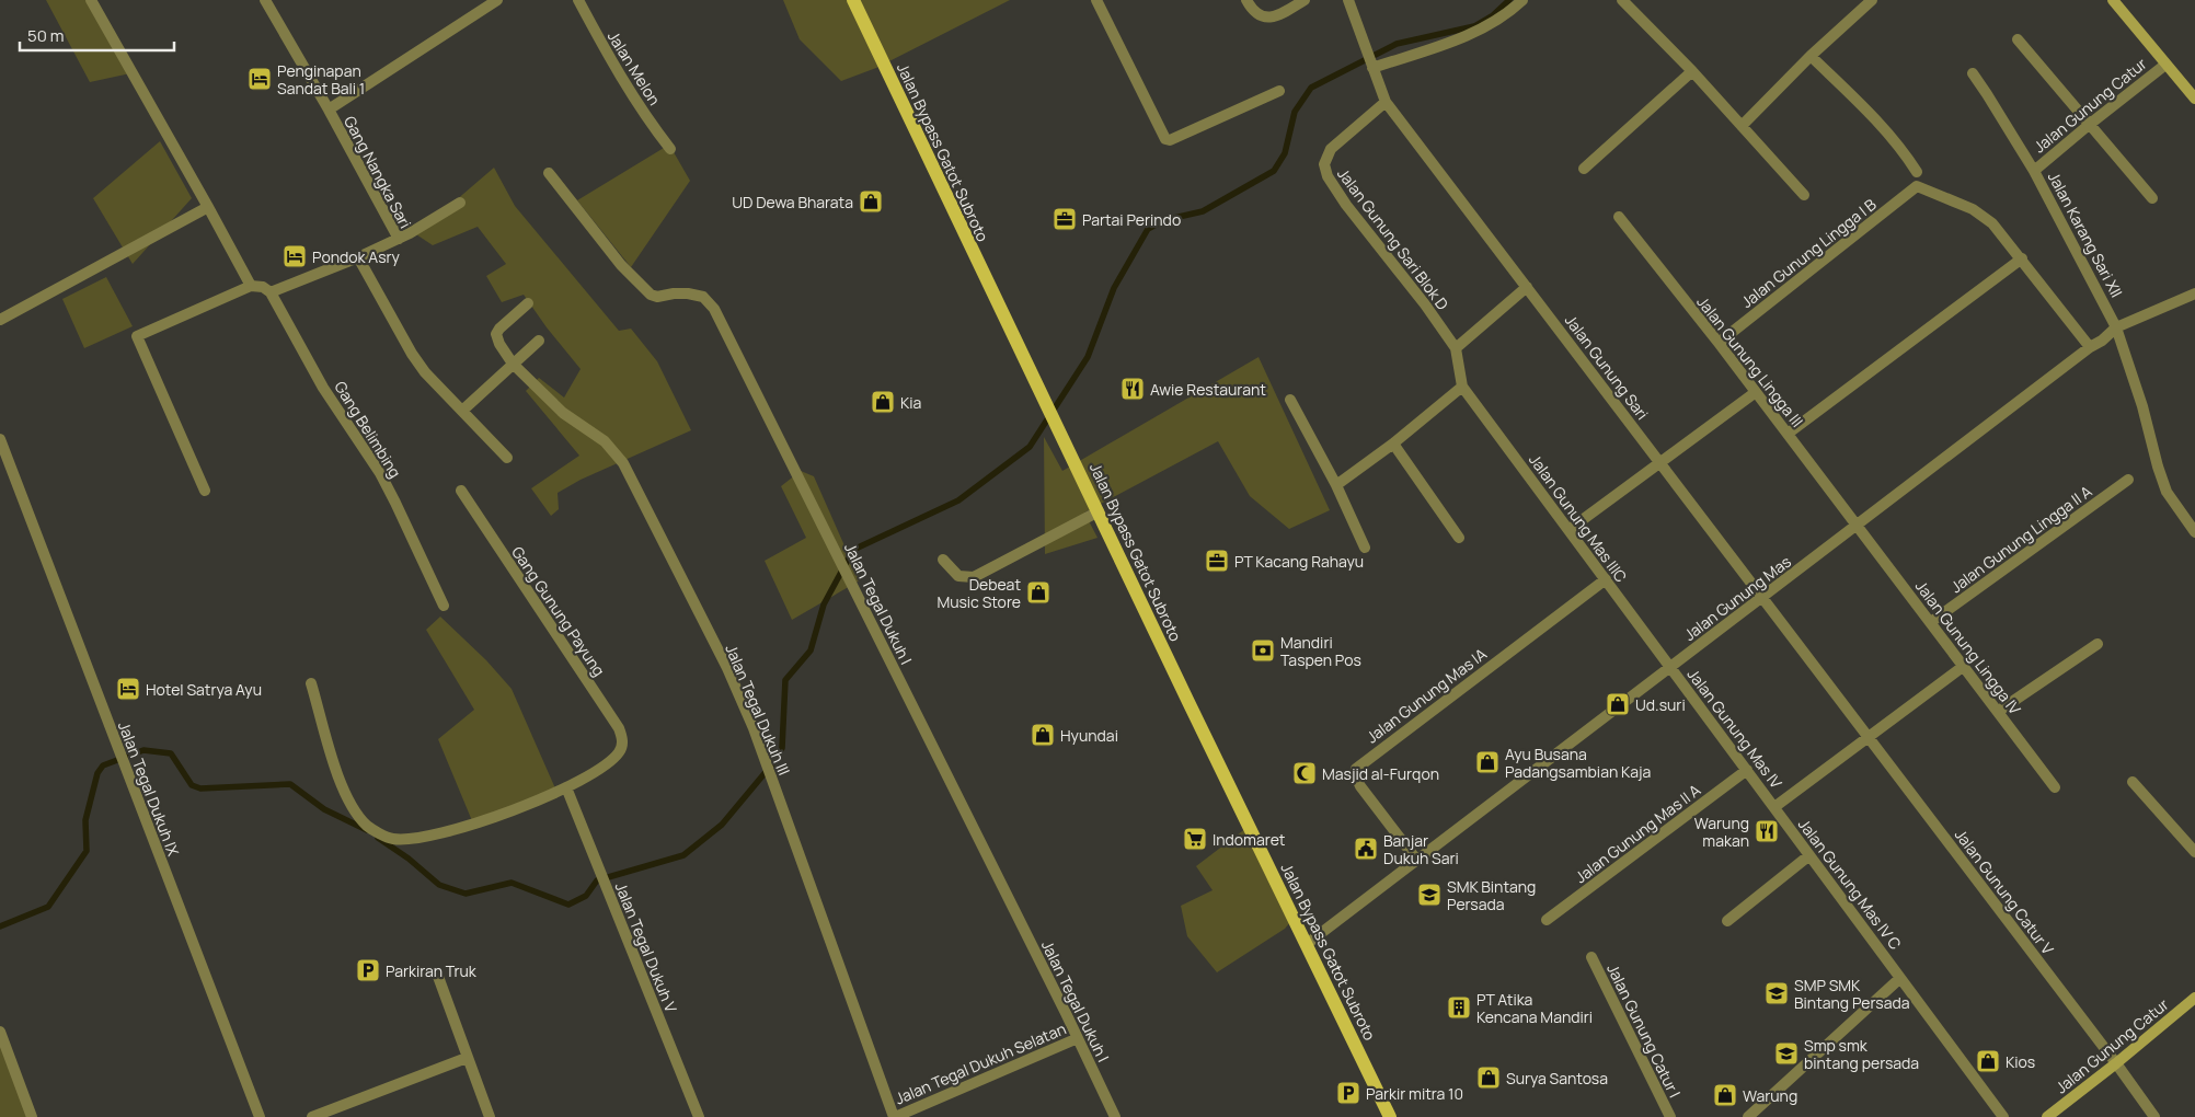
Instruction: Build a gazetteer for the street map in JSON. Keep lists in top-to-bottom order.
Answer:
{
  "streets": {
    "main road": ["Jalan Bypass Gatot Subroto"],
    "street": [
      "Jalan Melon",
      "Jalan Gunung Catur",
      "Gang Nangka Sari",
      "Jalan Karang Sari XII",
      "Jalan Gunung Sari Blok D",
      "Jalan Gunung Lingga I B",
      "Jalan Gunung Lingga III",
      "Jalan Gunung Sari",
      "Gang Belimbing",
      "Jalan Gunung Mas IIIC",
      "Jalan Gunung Lingga II A",
      "Jalan Gunung Mas",
      "Jalan Tegal Dukuh I",
      "Gang Gunung Payung",
      "Jalan Gunung Lingga IV",
      "Jalan Gunung Mas IA",
      "Jalan Tegal Dukuh III",
      "Jalan Gunung Mas IV",
      "Jalan Tegal Dukuh IX",
      "Jalan Gunung Mas II A",
      "Jalan Gunung Mas IV C",
      "Jalan Gunung Catur V",
      "Jalan Tegal Dukuh V",
      "Jalan Gunung Catur I",
      "Jalan Tegal Dukuh Selatan"
    ]
  },
  "crossings": [
    ["Jalan Gunung Catur", "Jalan Karang Sari XII"],
    ["Jalan Gunung Catur", "Jalan Gunung Catur V"],
    ["Jalan Bypass Gatot Subroto", "Jalan Gunung Mas"],
    ["Gang Nangka Sari", "Gang Belimbing"],
    ["Jalan Karang Sari XII", "Jalan Gunung Mas"],
    ["Jalan Gunung Sari Blok D", "Jalan Gunung Sari"],
    ["Jalan Gunung Sari Blok D", "Jalan Gunung Mas IIIC"],
    ["Jalan Gunung Lingga I B", "Jalan Gunung Lingga III"],
    ["Jalan Gunung Lingga III", "Jalan Gunung Mas"],
    ["Jalan Gunung Lingga III", "Jalan Gunung Lingga IV"],
    ["Jalan Gunung Sari", "Jalan Gunung Mas"],
    ["Jalan Gunung Sari", "Jalan Gunung Catur V"],
    ["Jalan Gunung Mas IIIC", "Jalan Gunung Mas"],
    ["Jalan Gunung Mas IIIC", "Jalan Gunung Mas IA"],
    ["Jalan Gunung Mas IIIC", "Jalan Gunung Mas IV"],
    ["Jalan Gunung Lingga II A", "Jalan Gunung Lingga IV"],
    ["Jalan Gunung Mas", "Jalan Gunung Lingga IV"],
    ["Jalan Gunung Mas", "Jalan Gunung Mas IA"],
    ["Jalan Gunung Mas", "Jalan Gunung Mas IV"],
    ["Jalan Tegal Dukuh I", "Jalan Tegal Dukuh Selatan"],
    ["Gang Gunung Payung", "Jalan Tegal Dukuh V"],
    ["Jalan Tegal Dukuh III", "Jalan Tegal Dukuh Selatan"],
    ["Jalan Gunung Mas IV", "Jalan Gunung Mas II A"],
    ["Jalan Gunung Mas IV", "Jalan Gunung Mas IV C"]
  ],
  "places": {
    "hotel": ["Penginapan Sandat Bali 1", "Pondok Asry", "Hotel Satrya Ayu"],
    "shop": [
      "UD Dewa Bharata",
      "Kia",
      "Debeat Music Store",
      "Ud.suri",
      "Hyundai",
      "Ayu Busana Padangsambian Kaja",
      "Kios",
      "Surya Santosa",
      "Warung"
    ],
    "office": ["Partai Perindo", "PT Kacang Rahayu"],
    "restaurant": ["Awie Restaurant", "Warung makan"],
    "bank": ["Mandiri Taspen Pos"],
    "mosque": ["Masjid al-Furqon"],
    "supermarket": ["Indomaret"],
    "public building": ["Banjar Dukuh Sari"],
    "school or university": ["SMK Bintang Persada", "SMP SMK Bintang Persada", "Smp smk bintang persada"],
    "parking": ["Parkiran Truk", "Parkir mitra 10"],
    "building": ["PT Atika Kencana Mandiri"]
  },
  "scale_bar": "50 m"
}
